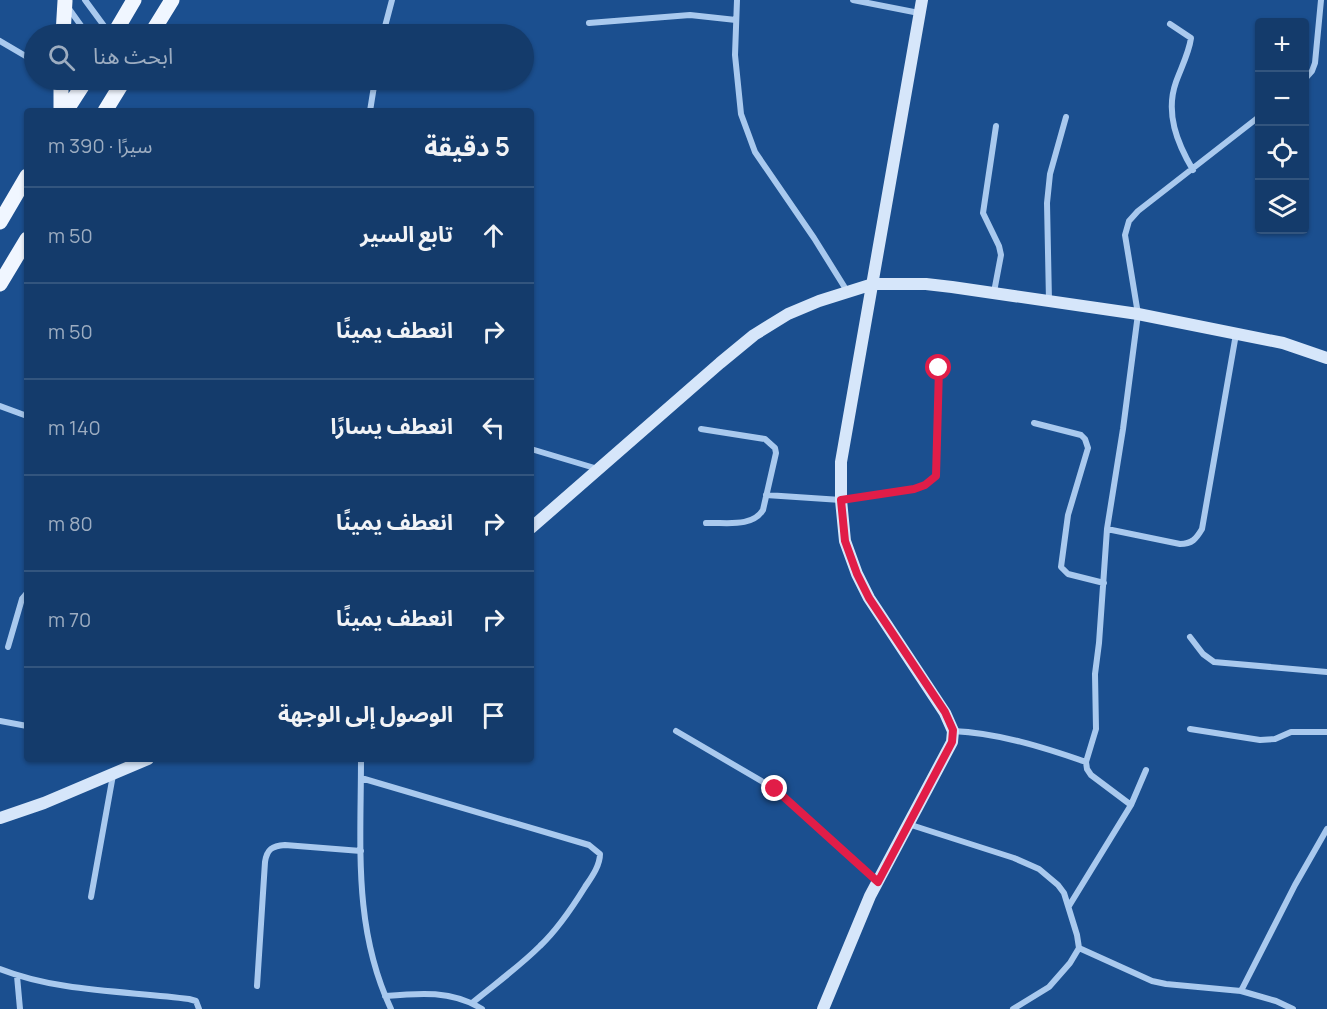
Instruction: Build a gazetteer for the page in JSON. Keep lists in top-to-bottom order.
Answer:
{
  "page": {
    "map_buttons": ["+", "−"],
    "search": "ابحث هنا",
    "heading": ["5 دقيقة", "سيرًا · 390 m"],
    "list": [
      ["تابع السير", "50 m"],
      ["انعطف يمينًا", "50 m"],
      ["انعطف يسارًا", "140 m"],
      ["انعطف يمينًا", "80 m"],
      ["انعطف يمينًا", "70 m"],
      "الوصول إلى الوجهة"
    ]
  }
}
